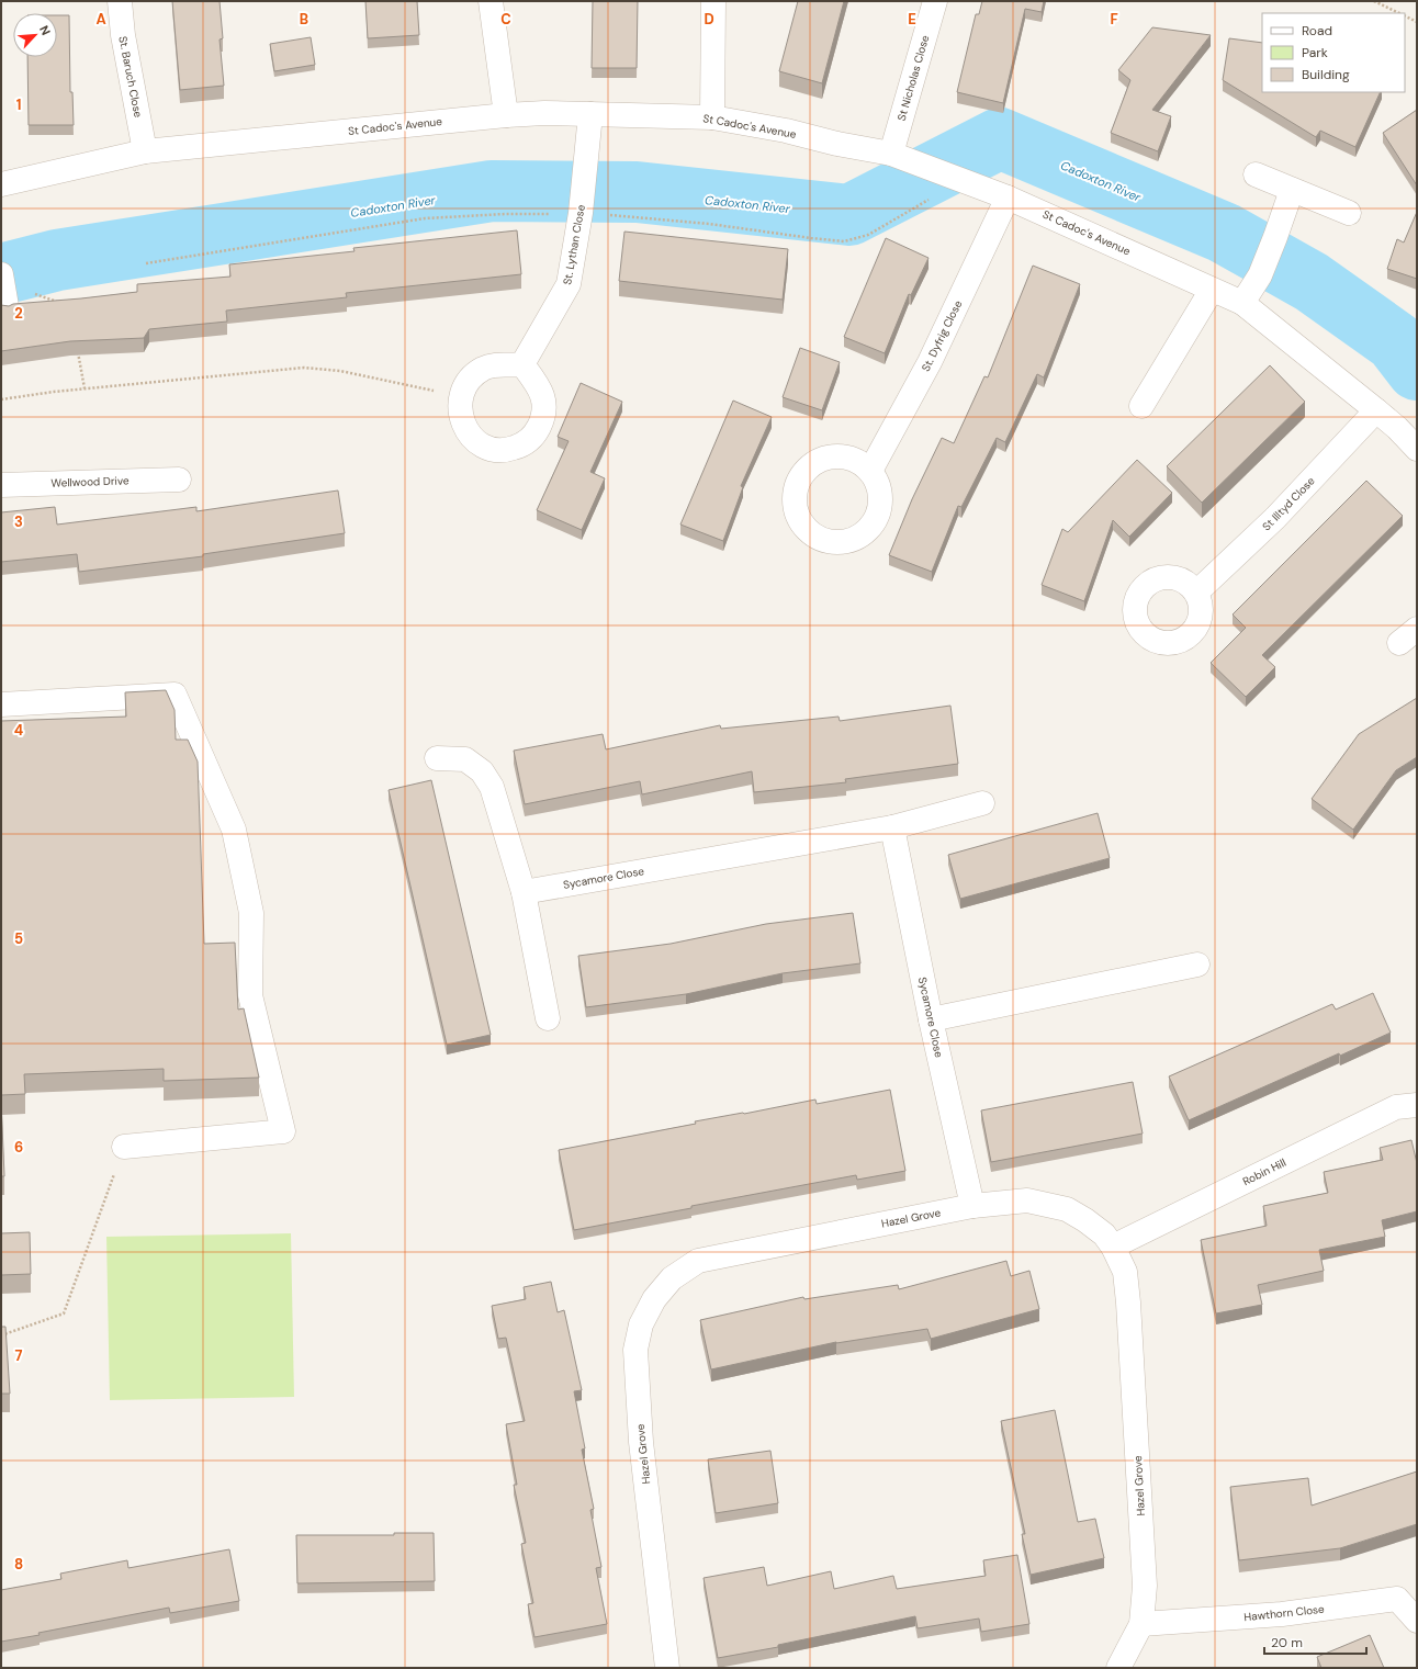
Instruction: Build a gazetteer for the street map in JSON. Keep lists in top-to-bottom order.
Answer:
{
  "streets": {
    "street": [
      "St. Baruch Close",
      "St Nicholas Close",
      "St Cadoc's Avenue",
      "St. Lythan Close",
      "St. Dyfrig Close",
      "Wellwood Drive",
      "St Illtyd Close",
      "Sycamore Close",
      "Robin Hill",
      "Hazel Grove",
      "Hawthorn Close"
    ]
  },
  "crossings": [
    ["St. Baruch Close", "St Cadoc's Avenue"],
    ["St Nicholas Close", "St Cadoc's Avenue"],
    ["St Cadoc's Avenue", "St. Lythan Close"],
    ["St Cadoc's Avenue", "St. Dyfrig Close"],
    ["St Cadoc's Avenue", "St Illtyd Close"],
    ["Sycamore Close", "Hazel Grove"],
    ["Robin Hill", "Hazel Grove"],
    ["Hazel Grove", "Hawthorn Close"]
  ],
  "water": ["Cadoxton River"],
  "legend": ["Road", "Park", "Building"],
  "scale_bar": "20 m",
  "north": "top right",
  "grid": {
    "columns": [
      "A",
      "B",
      "C",
      "D",
      "E",
      "F"
    ],
    "rows": [
      "1",
      "2",
      "3",
      "4",
      "5",
      "6",
      "7",
      "8"
    ]
  }
}
